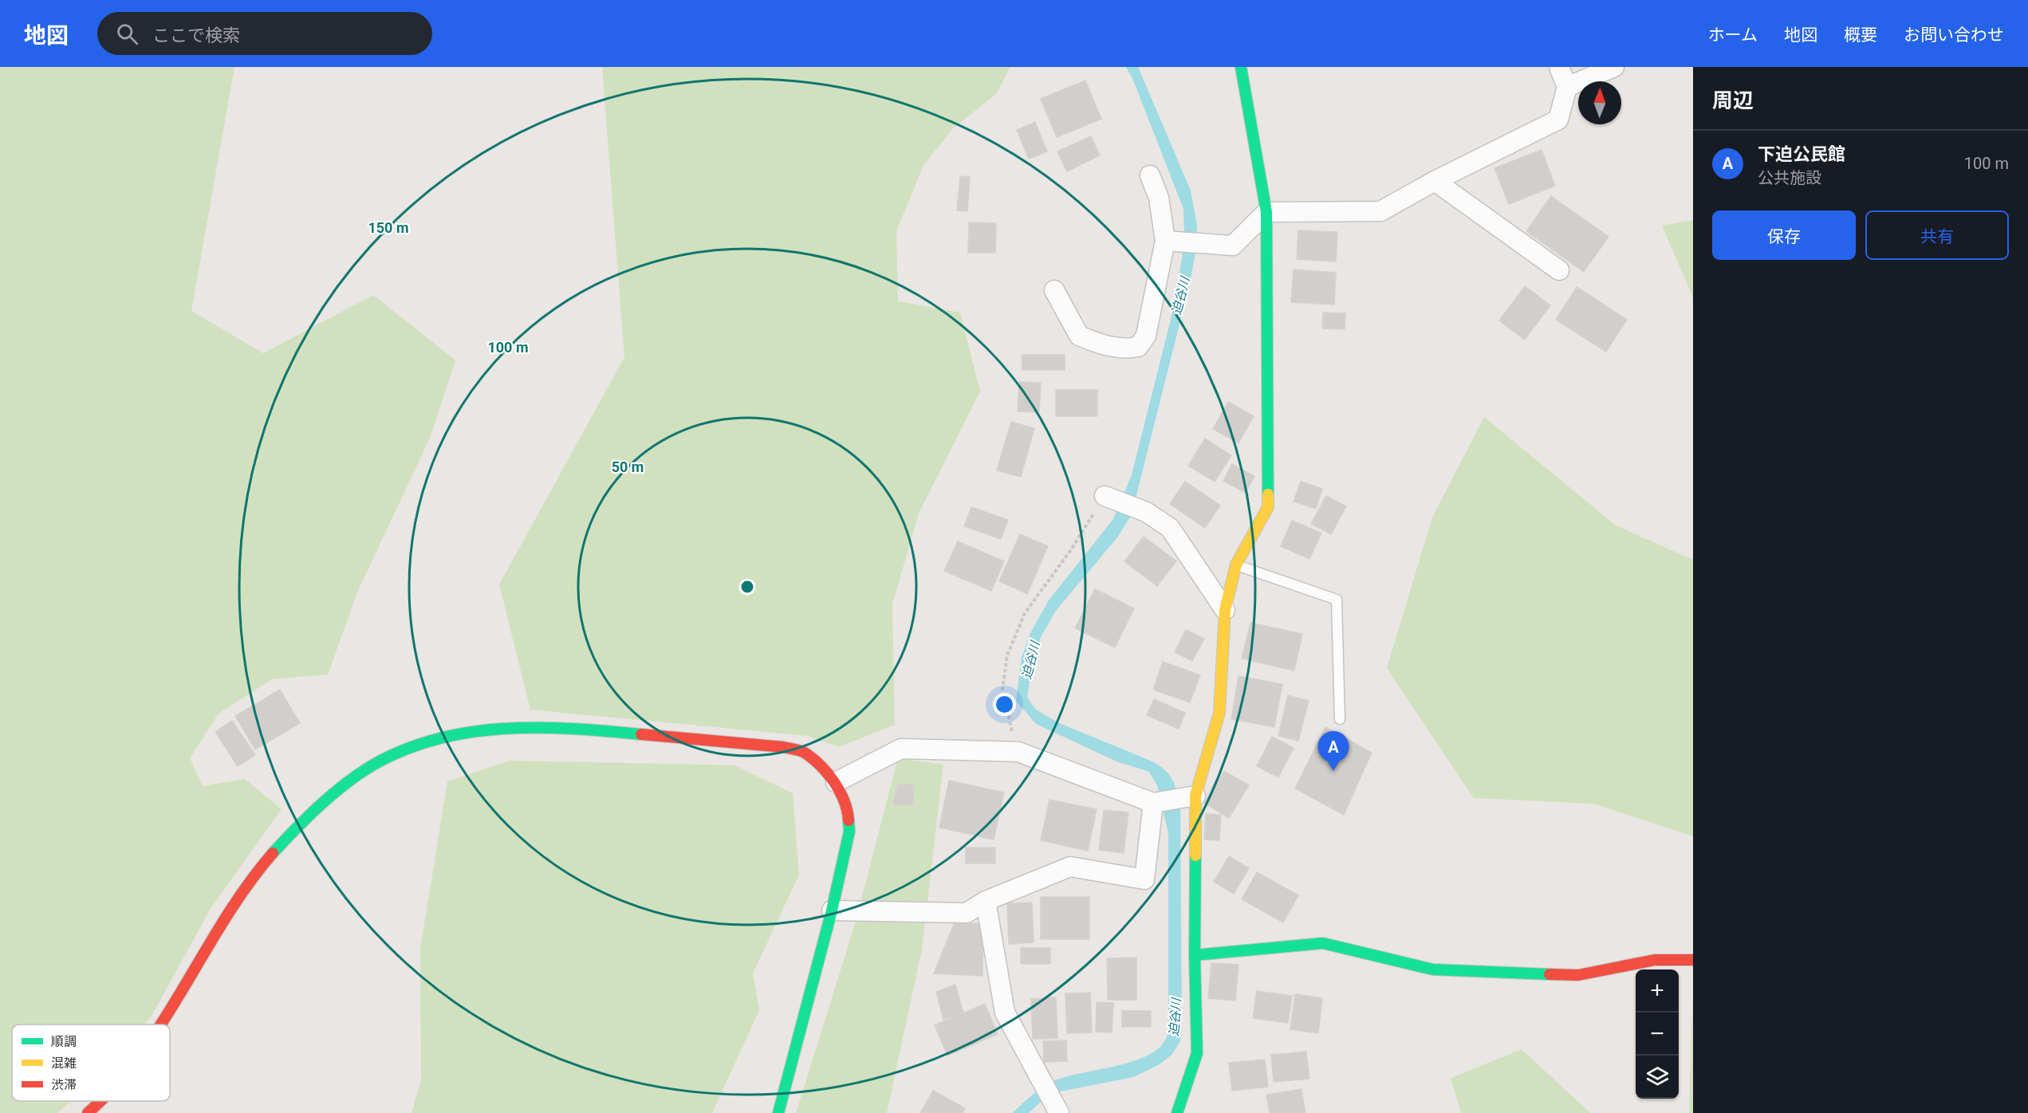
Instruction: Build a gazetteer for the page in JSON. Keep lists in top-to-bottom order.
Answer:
{
  "water": ["迫谷川"],
  "legend": ["順調", "混雑", "渋滞"],
  "north": "top",
  "page": {
    "header": "地図",
    "search": "ここで検索",
    "nav": [
      "ホーム",
      "地図",
      "概要",
      "お問い合わせ"
    ],
    "heading": "周辺",
    "list": [
      {
        "mark": "A",
        "name": "下迫公民館",
        "note": "公共施設",
        "value": "100 m"
      }
    ],
    "buttons": ["保存", "共有"],
    "pins": "A",
    "map_buttons": ["+", "−"]
  },
  "rings": ["150 m", "100 m", "50 m"]
}
